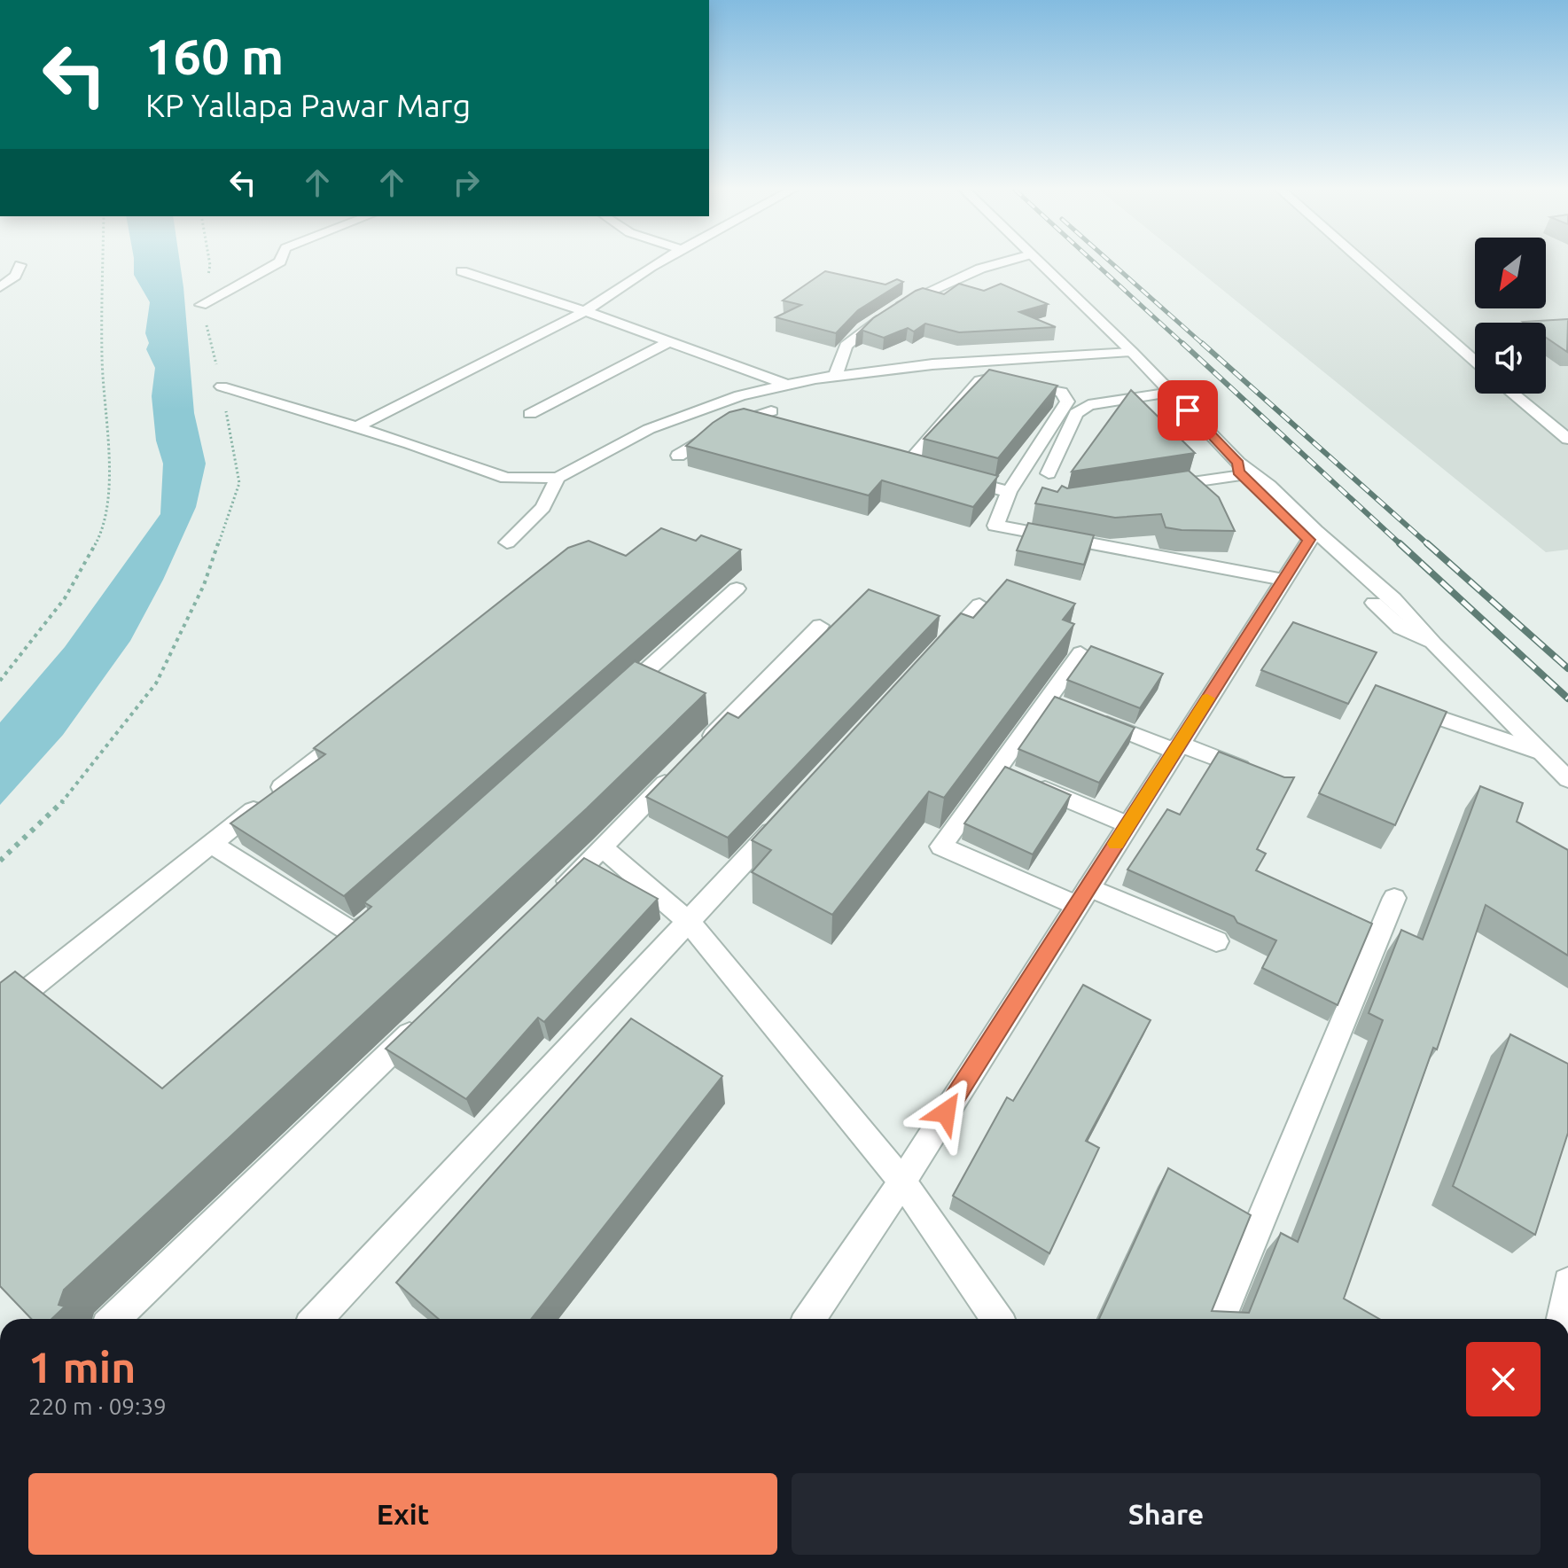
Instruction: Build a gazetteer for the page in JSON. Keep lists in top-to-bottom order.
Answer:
{
  "north": "bottom left",
  "page": {
    "turn": ["160 m", "KP Yallapa Pawar Marg"],
    "heading": ["1 min", "220 m · 09:39"],
    "buttons": ["Exit", "Share"]
  }
}
